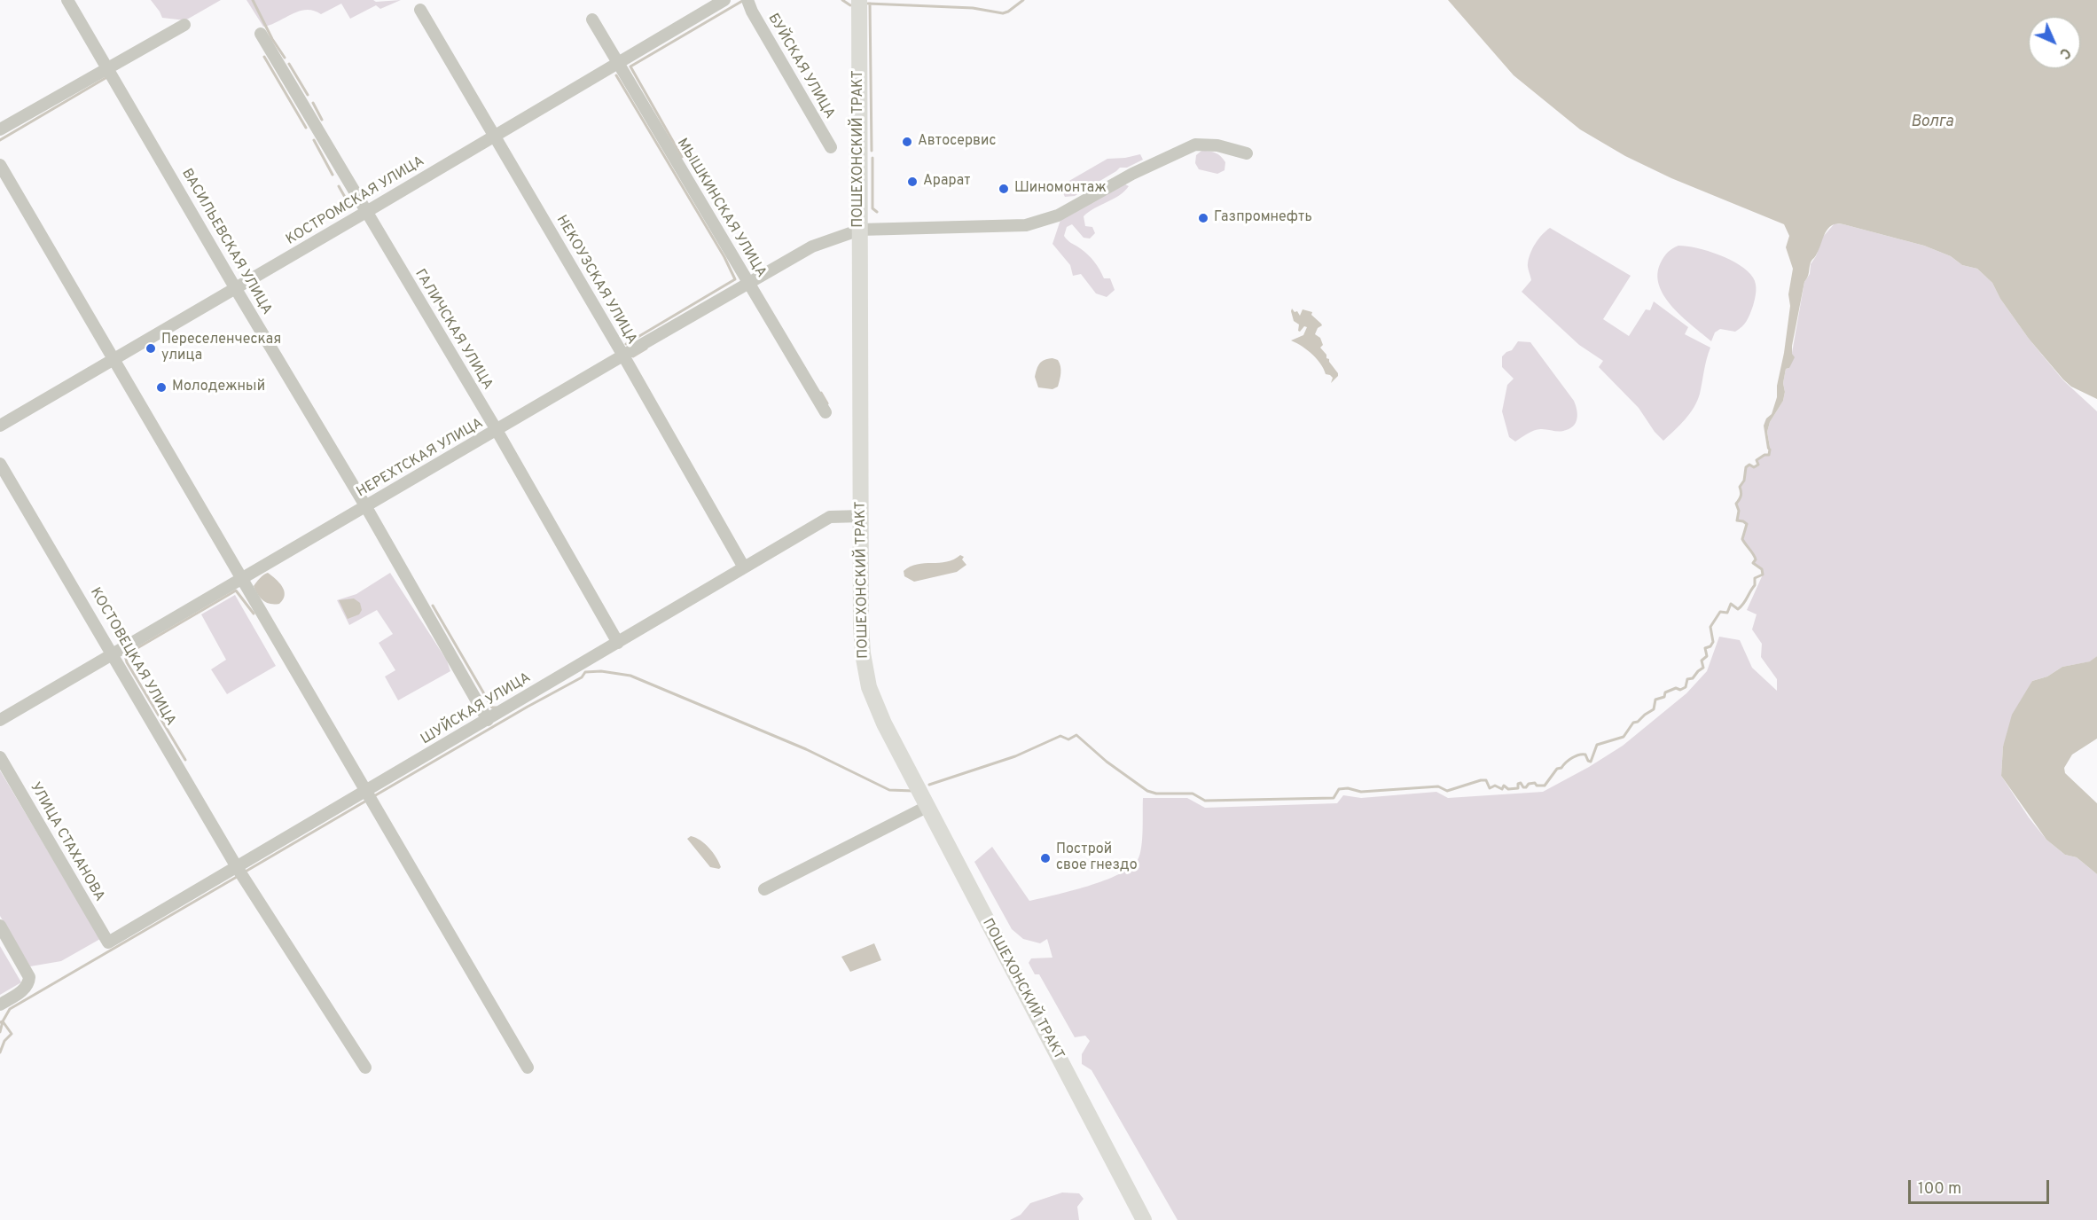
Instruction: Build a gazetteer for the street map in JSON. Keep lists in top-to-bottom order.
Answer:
{
  "streets": {
    "main road": ["ПОШЕХОНСКИЙ ТРАКТ"],
    "street": [
      "БУЙСКАЯ УЛИЦА",
      "КОСТРОМСКАЯ УЛИЦА",
      "МЫШКИНСКАЯ УЛИЦА",
      "ВАСИЛЬЕВСКАЯ УЛИЦА",
      "НЕКОУЗСКАЯ УЛИЦА",
      "ГАЛИЧСКАЯ УЛИЦА",
      "НЕРЕХТСКАЯ УЛИЦА",
      "КОСТОВЕЦКАЯ УЛИЦА",
      "ШУЙСКАЯ УЛИЦА",
      "УЛИЦА СТАХАНОВА"
    ]
  },
  "crossings": [
    ["ПОШЕХОНСКИЙ ТРАКТ", "НЕРЕХТСКАЯ УЛИЦА"],
    ["ПОШЕХОНСКИЙ ТРАКТ", "ШУЙСКАЯ УЛИЦА"],
    ["КОСТРОМСКАЯ УЛИЦА", "МЫШКИНСКАЯ УЛИЦА"],
    ["КОСТРОМСКАЯ УЛИЦА", "ВАСИЛЬЕВСКАЯ УЛИЦА"],
    ["КОСТРОМСКАЯ УЛИЦА", "НЕКОУЗСКАЯ УЛИЦА"],
    ["КОСТРОМСКАЯ УЛИЦА", "ГАЛИЧСКАЯ УЛИЦА"],
    ["МЫШКИНСКАЯ УЛИЦА", "НЕРЕХТСКАЯ УЛИЦА"],
    ["ВАСИЛЬЕВСКАЯ УЛИЦА", "НЕРЕХТСКАЯ УЛИЦА"],
    ["ВАСИЛЬЕВСКАЯ УЛИЦА", "ШУЙСКАЯ УЛИЦА"],
    ["НЕКОУЗСКАЯ УЛИЦА", "НЕРЕХТСКАЯ УЛИЦА"],
    ["НЕКОУЗСКАЯ УЛИЦА", "ШУЙСКАЯ УЛИЦА"],
    ["ГАЛИЧСКАЯ УЛИЦА", "НЕРЕХТСКАЯ УЛИЦА"],
    ["ГАЛИЧСКАЯ УЛИЦА", "ШУЙСКАЯ УЛИЦА"],
    ["НЕРЕХТСКАЯ УЛИЦА", "КОСТОВЕЦКАЯ УЛИЦА"],
    ["КОСТОВЕЦКАЯ УЛИЦА", "ШУЙСКАЯ УЛИЦА"],
    ["ШУЙСКАЯ УЛИЦА", "УЛИЦА СТАХАНОВА"]
  ],
  "water": ["Волга"],
  "places": [
    "Автосервис",
    "Арарат",
    "Шиномонтаж",
    "Газпромнефть",
    "Переселенческая улица",
    "Молодежный",
    "Построй свое гнездо"
  ],
  "scale_bar": "100 m",
  "north": "bottom right"
}
